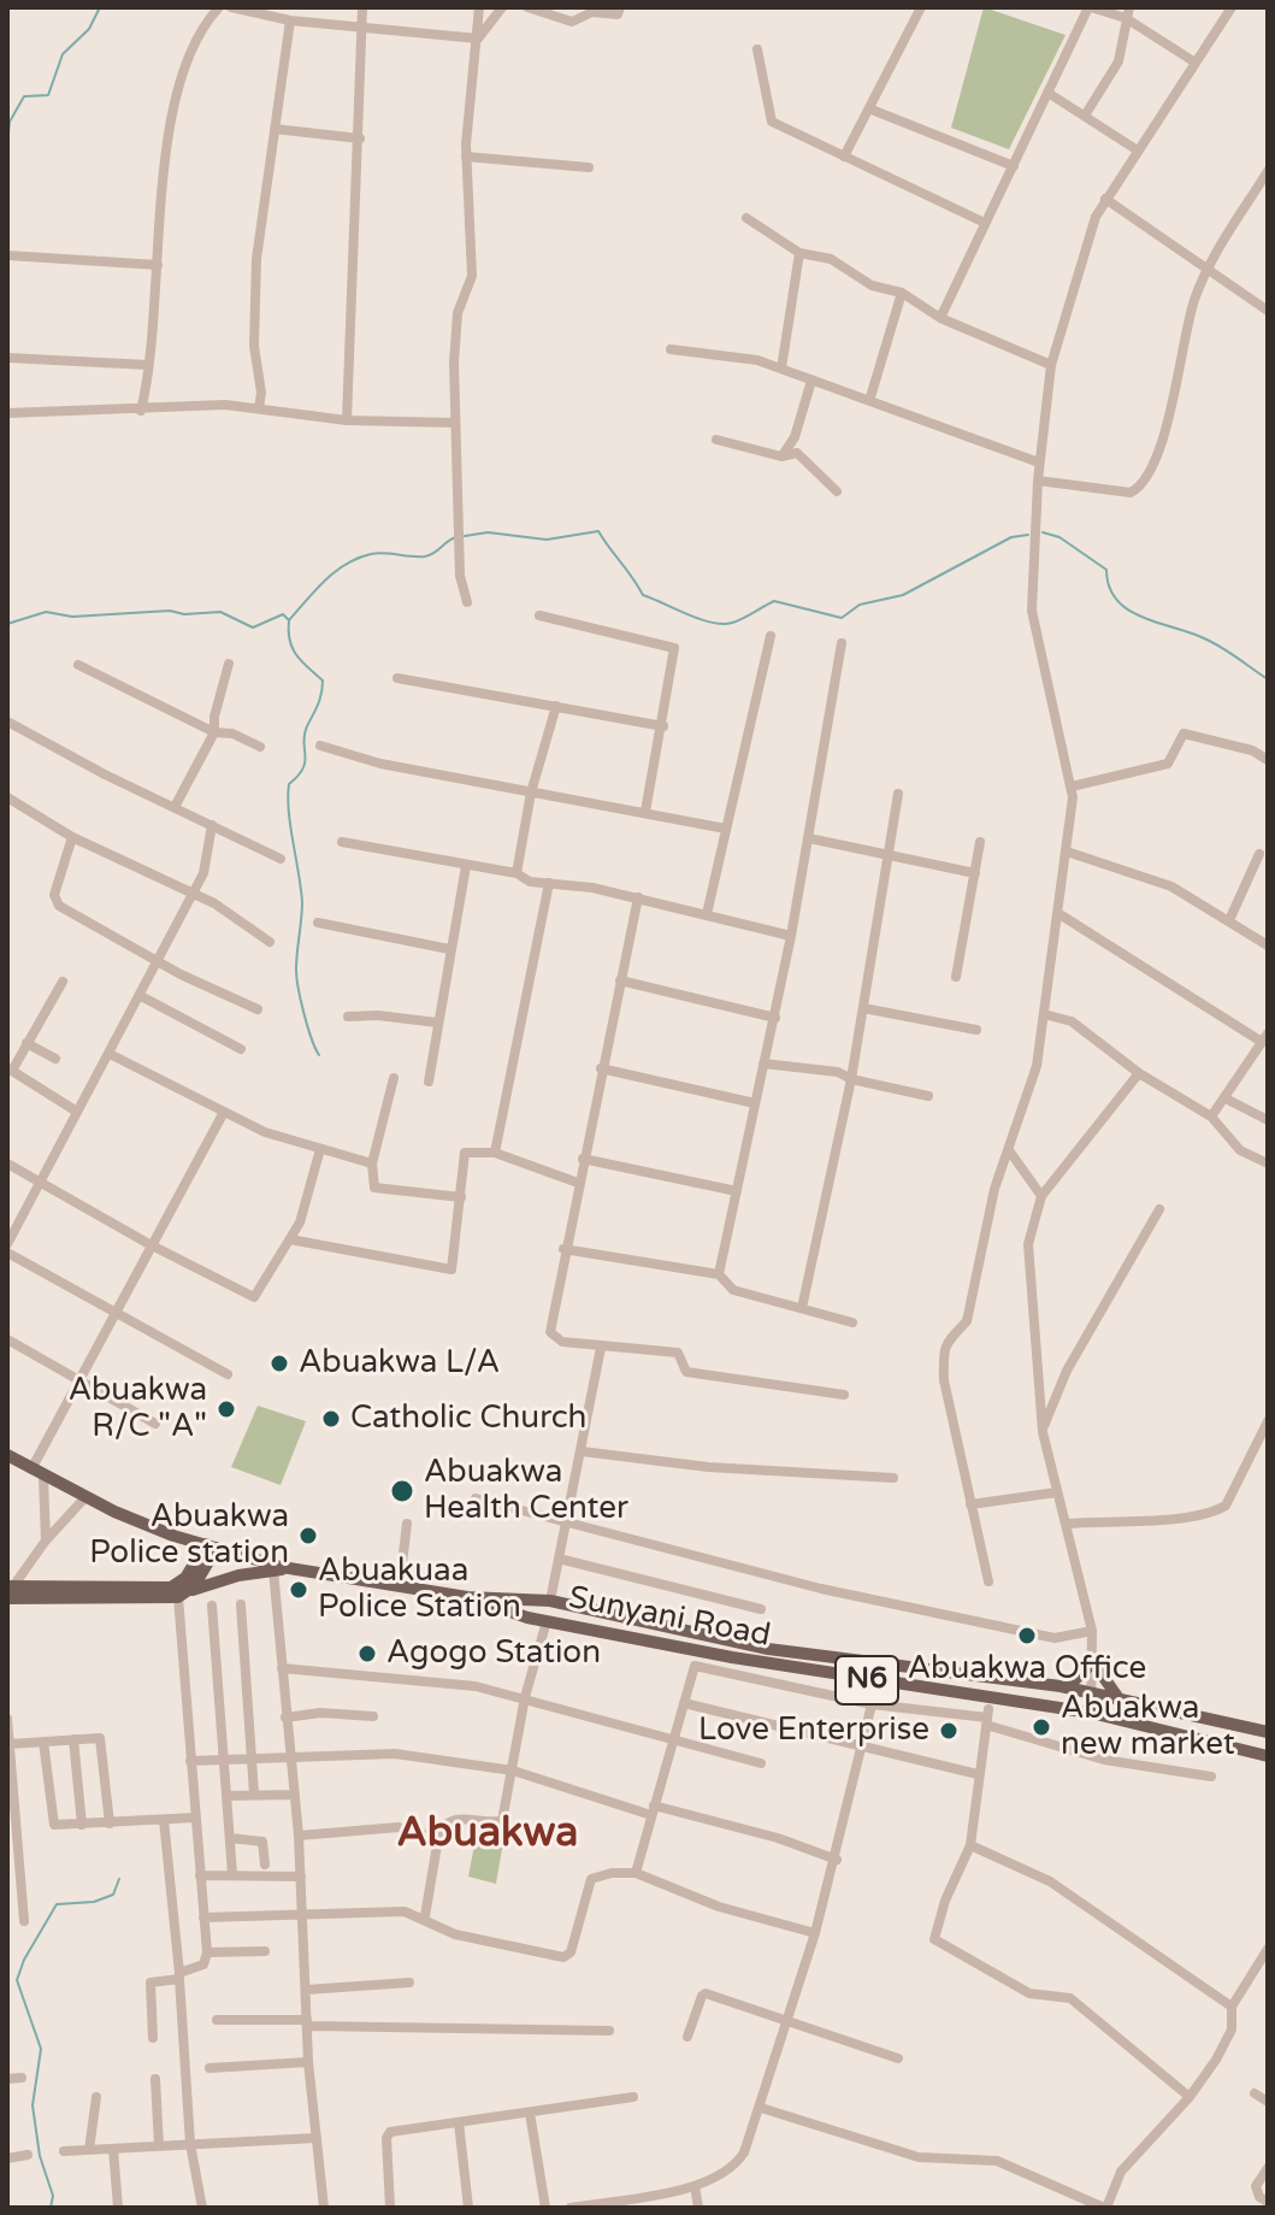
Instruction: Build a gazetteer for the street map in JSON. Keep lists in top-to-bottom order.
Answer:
{
  "streets": {
    "main road": ["Sunyani Road", "N6"]
  },
  "crossings": [
    ["Sunyani Road", "N6"]
  ],
  "districts": ["Abuakwa"],
  "places": [
    "Abuakwa L/A",
    "Abuakwa R/C \"A\"",
    "Catholic Church",
    "Abuakwa Health Center",
    "Abuakwa Police station",
    "Abuakuaa Police Station",
    "Abuakwa Office",
    "Agogo Station",
    "Abuakwa new market",
    "Love Enterprise"
  ]
}
